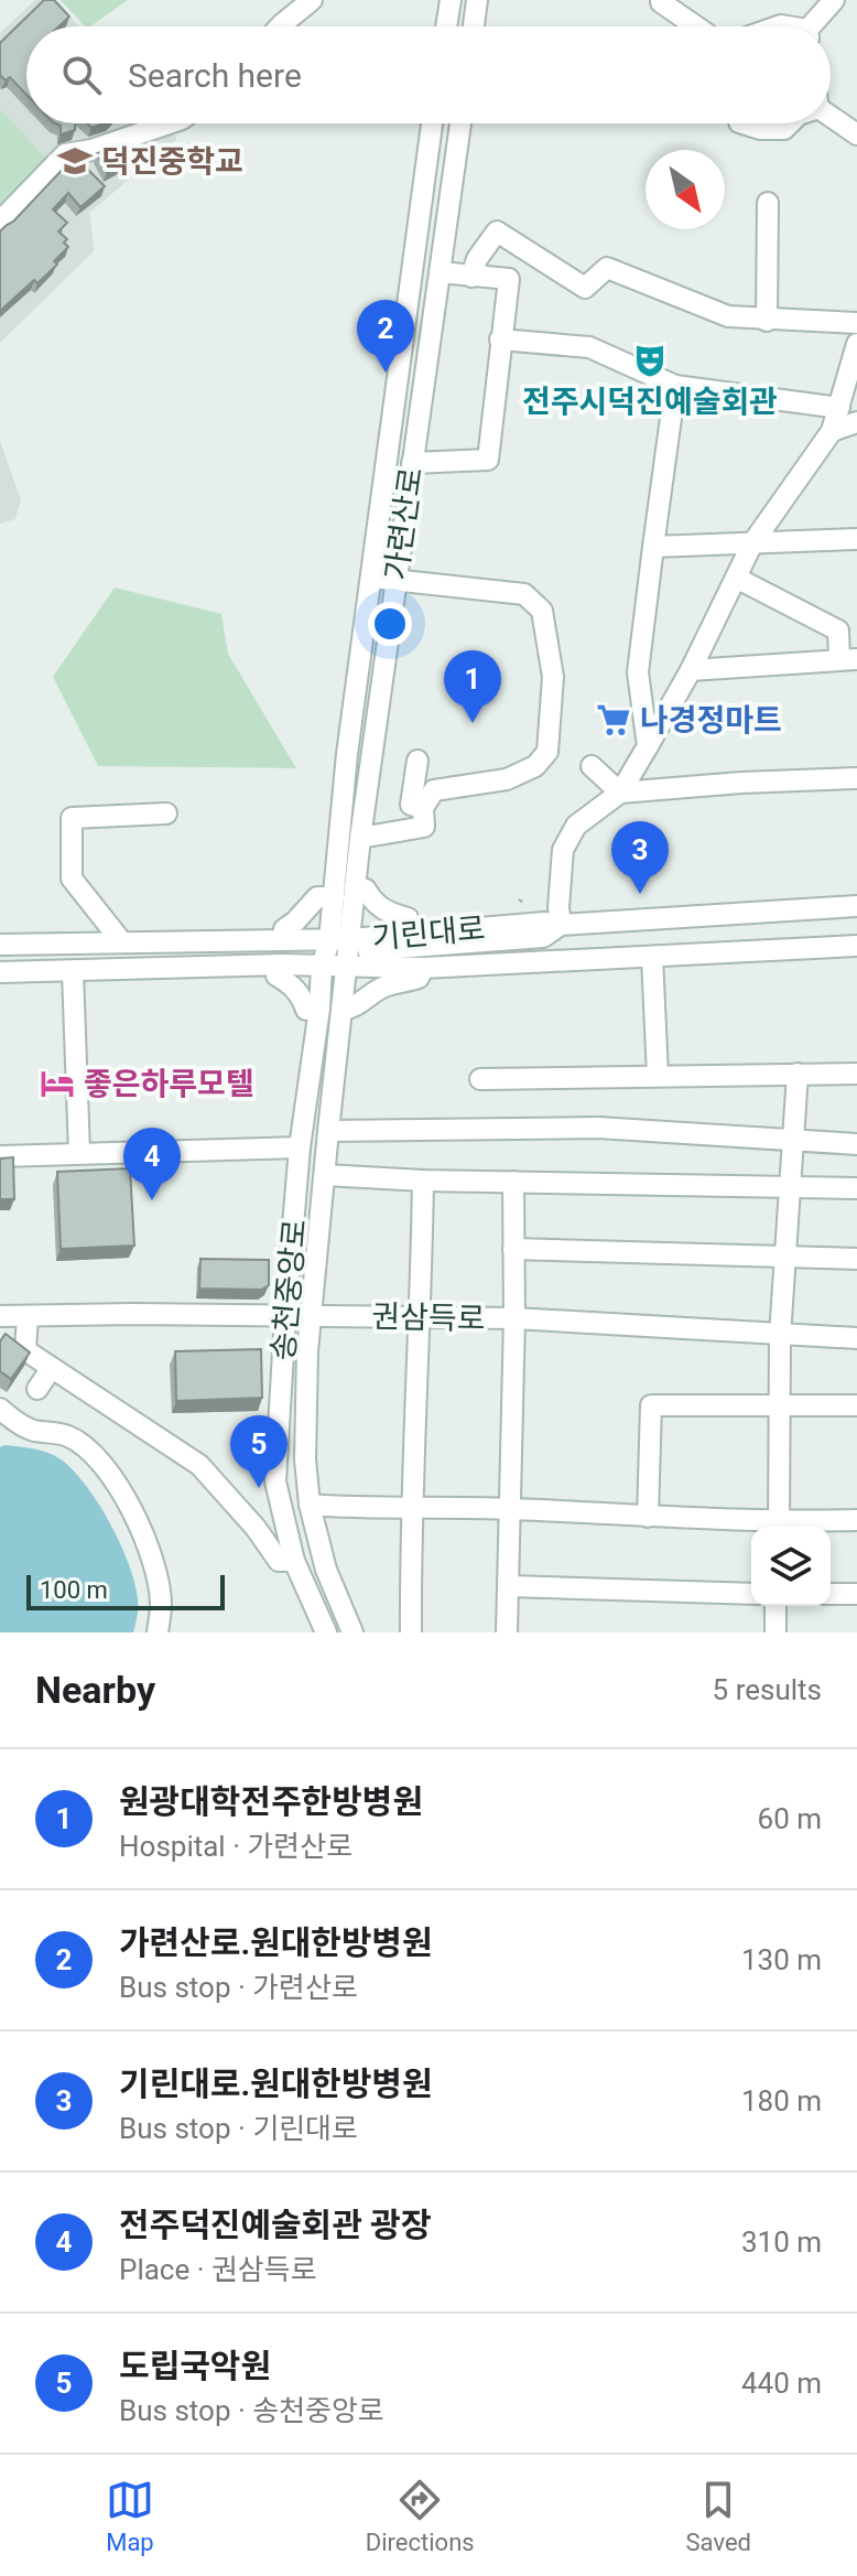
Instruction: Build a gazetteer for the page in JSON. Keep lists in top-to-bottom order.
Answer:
{
  "streets": {
    "street": [
      "가련산로",
      "기린대로",
      "송천중앙로",
      "권삼득로"
    ]
  },
  "crossings": [
    ["가련산로", "기린대로"],
    ["가련산로", "송천중앙로"],
    ["기린대로", "송천중앙로"],
    ["송천중앙로", "권삼득로"]
  ],
  "places": {
    "school or university": ["덕진중학교"],
    "theatre": ["전주시덕진예술회관"],
    "supermarket": ["나경정마트"],
    "hotel": ["좋은하루모텔"]
  },
  "scale_bar": "100 m",
  "north": "bottom right",
  "page": {
    "search": "Search here",
    "pins": [
      "2",
      "1",
      "3",
      "4",
      "5"
    ],
    "scale": "100 m",
    "heading": ["Nearby", "5 results"],
    "list": [
      {
        "mark": "1",
        "name": "원광대학전주한방병원",
        "note": "Hospital · 가련산로",
        "value": "60 m"
      },
      {
        "mark": "2",
        "name": "가련산로.원대한방병원",
        "note": "Bus stop · 가련산로",
        "value": "130 m"
      },
      {
        "mark": "3",
        "name": "기린대로.원대한방병원",
        "note": "Bus stop · 기린대로",
        "value": "180 m"
      },
      {
        "mark": "4",
        "name": "전주덕진예술회관 광장",
        "note": "Place · 권삼득로",
        "value": "310 m"
      },
      {
        "mark": "5",
        "name": "도립국악원",
        "note": "Bus stop · 송천중앙로",
        "value": "440 m"
      }
    ],
    "nav": ["Map", "Directions", "Saved"]
  }
}
